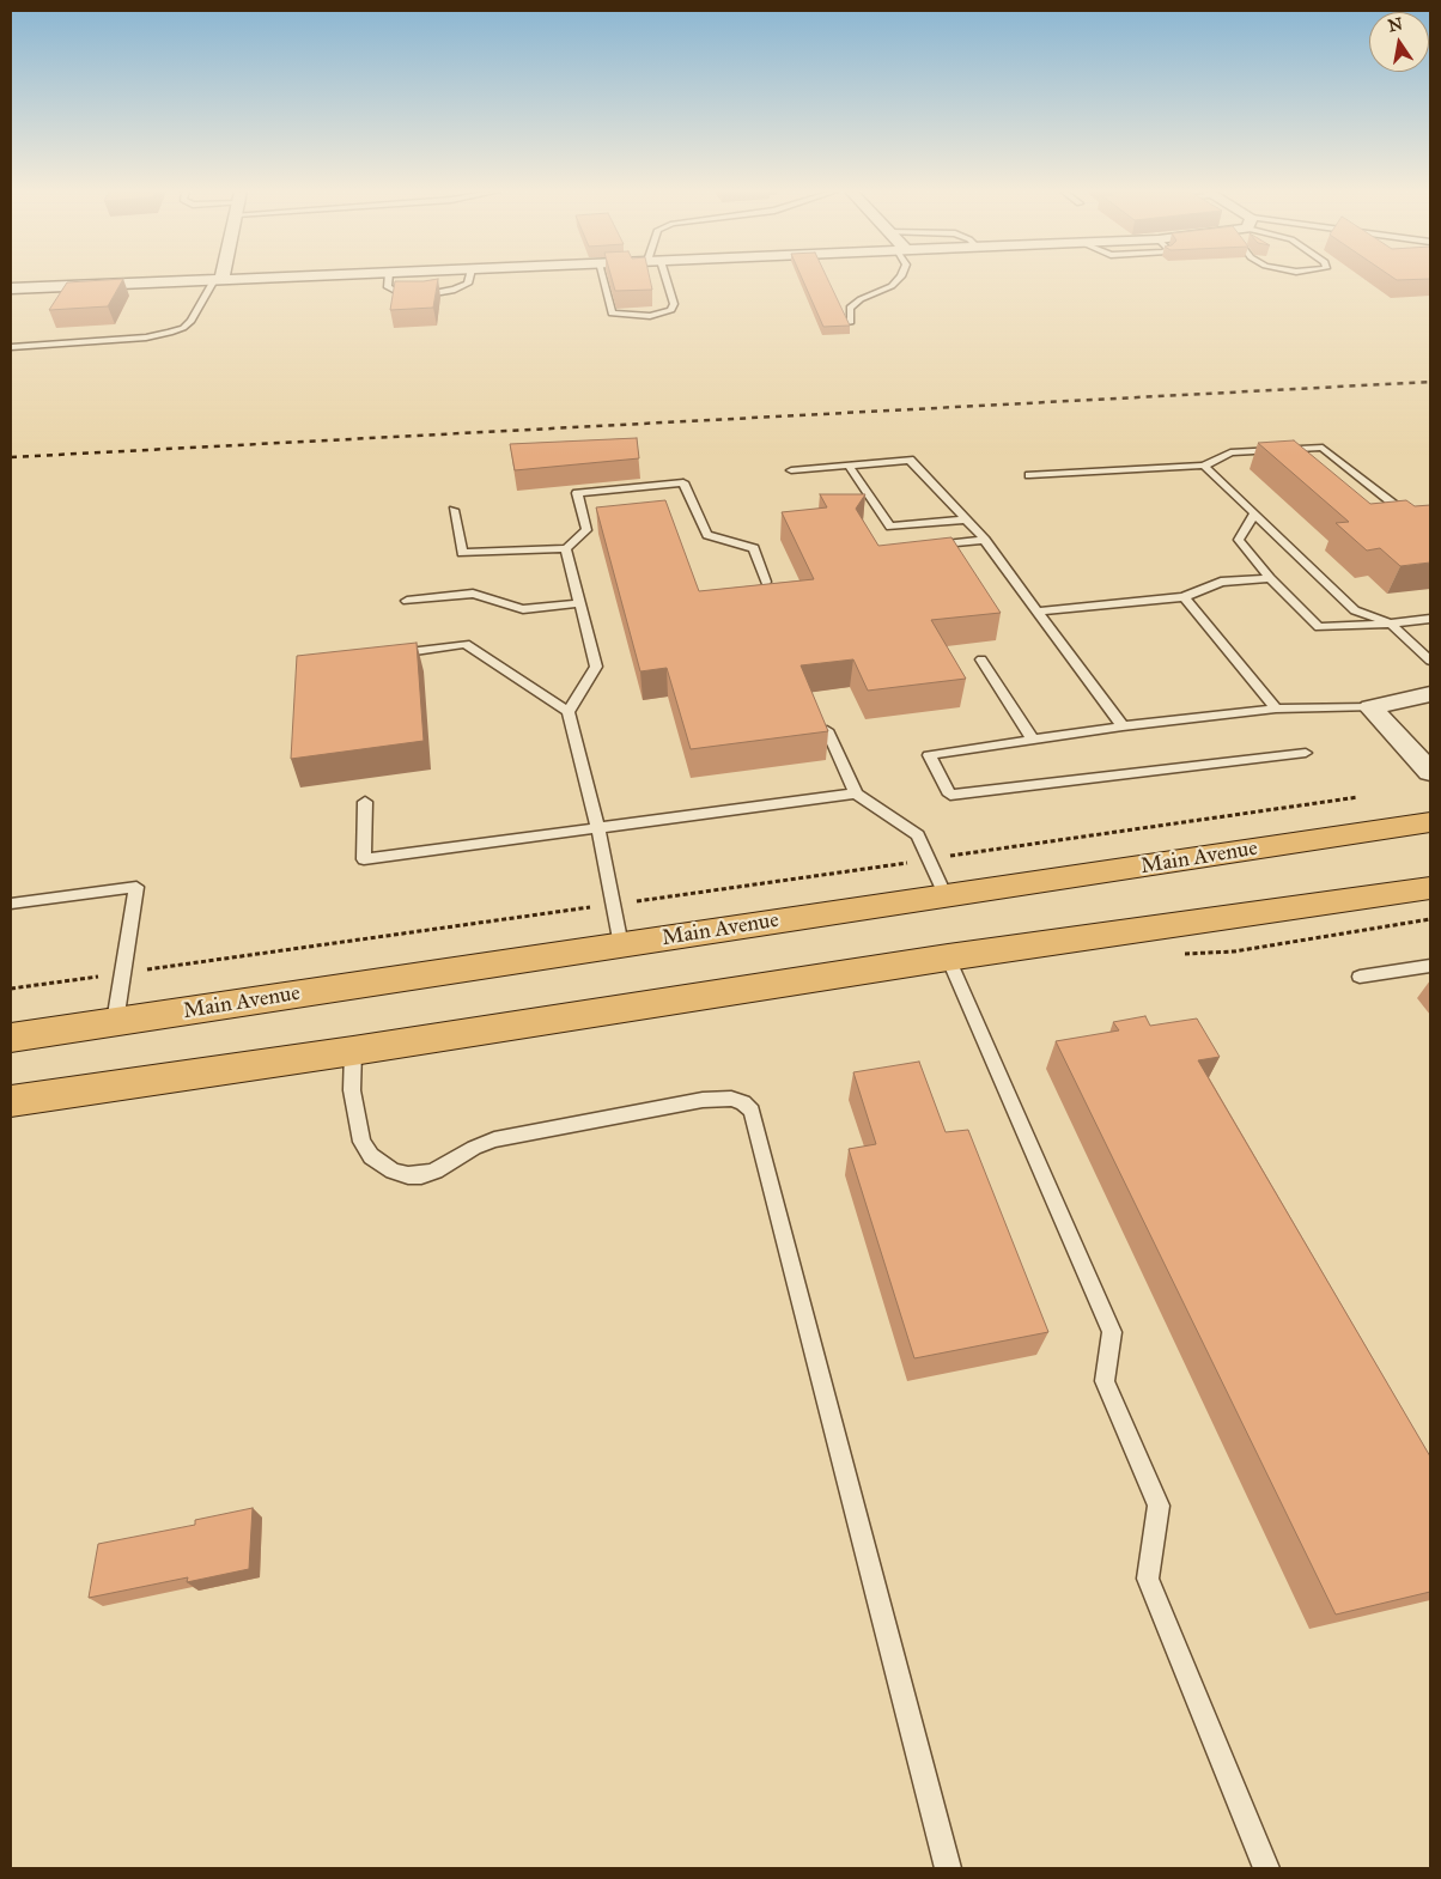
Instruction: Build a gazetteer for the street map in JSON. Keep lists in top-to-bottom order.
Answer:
{
  "streets": {
    "main road": ["Main Avenue"]
  },
  "north": "top"
}
